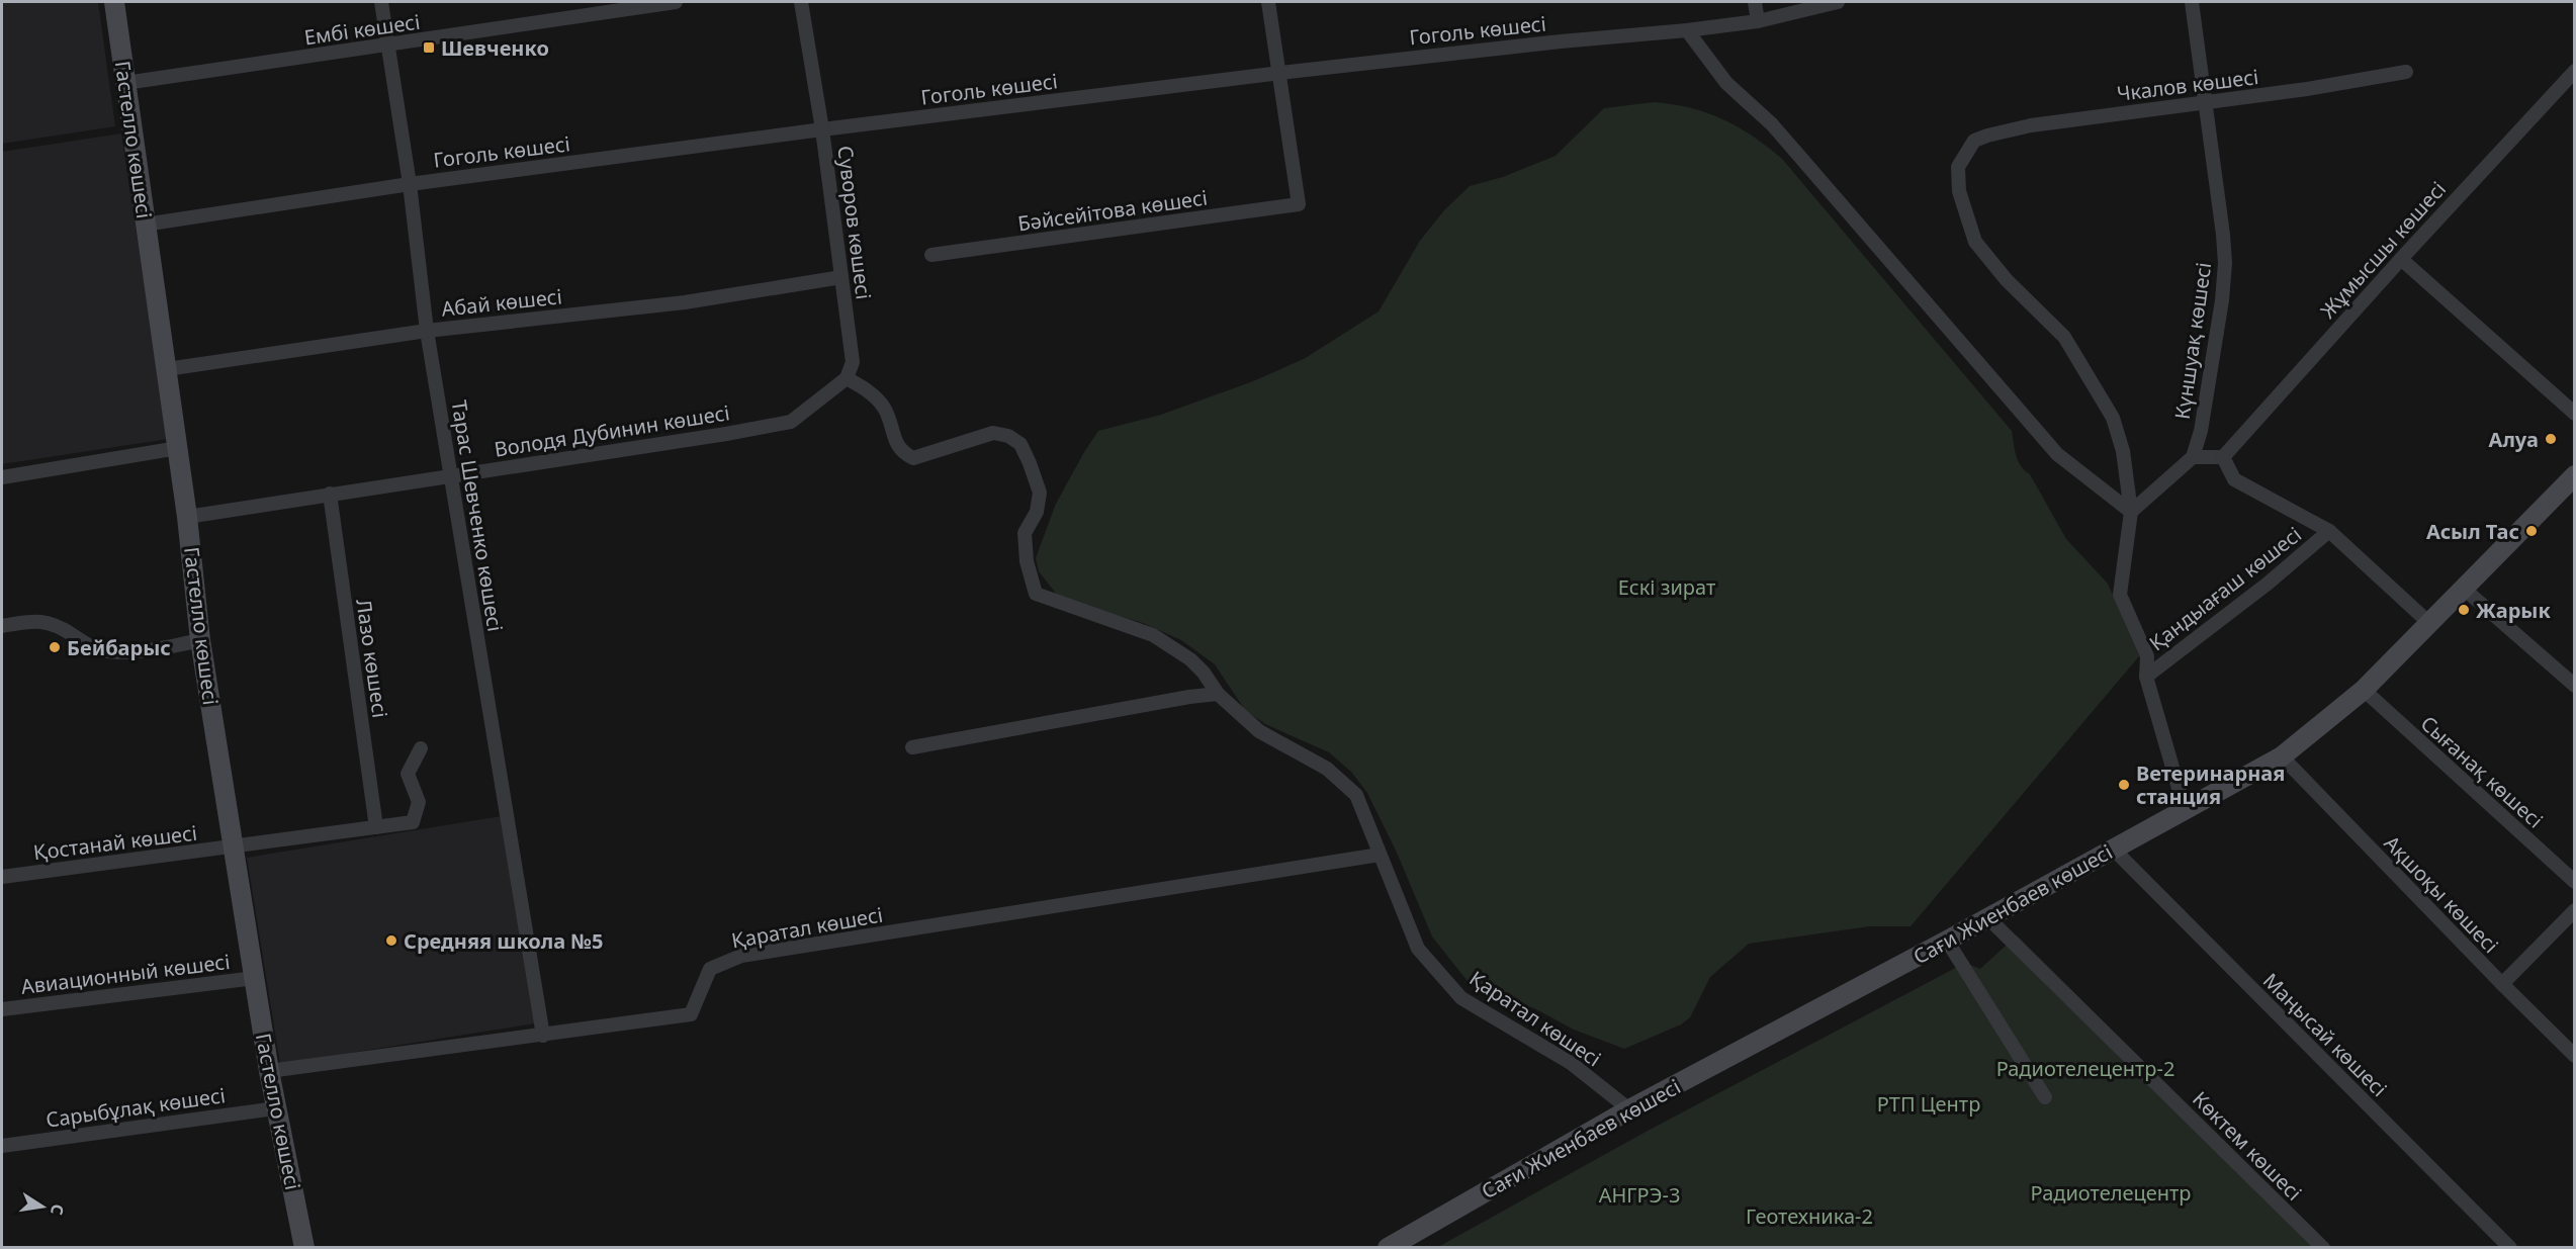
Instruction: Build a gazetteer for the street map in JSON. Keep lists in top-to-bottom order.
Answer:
{
  "streets": {
    "main road": ["Гастелло көшесі", "Сағи Жиенбаев көшесі"],
    "street": [
      "Ембі көшесі",
      "Гоголь көшесі",
      "Чкалов көшесі",
      "Бәйсейітова көшесі",
      "Суворов көшесі",
      "Жұмысшы көшесі",
      "Абай көшесі",
      "Күншуақ көшесі",
      "Володя Дубинин көшесі",
      "Тарас Шевченко көшесі",
      "Қандыағаш көшесі",
      "Лазо көшесі",
      "Сығанақ көшесі",
      "Қостанай көшесі",
      "Ақшоқы көшесі",
      "Қаратал көшесі",
      "Авиационный көшесі",
      "Маңысай көшесі",
      "Сарыбұлақ көшесі",
      "Көктем көшесі"
    ]
  },
  "crossings": [
    ["Ембі көшесі", "Гастелло көшесі"],
    ["Ембі көшесі", "Тарас Шевченко көшесі"],
    ["Гоголь көшесі", "Гастелло көшесі"],
    ["Гоголь көшесі", "Бәйсейітова көшесі"],
    ["Гоголь көшесі", "Суворов көшесі"],
    ["Гоголь көшесі", "Тарас Шевченко көшесі"],
    ["Чкалов көшесі", "Күншуақ көшесі"],
    ["Гастелло көшесі", "Абай көшесі"],
    ["Гастелло көшесі", "Володя Дубинин көшесі"],
    ["Гастелло көшесі", "Қостанай көшесі"],
    ["Гастелло көшесі", "Қаратал көшесі"],
    ["Гастелло көшесі", "Авиационный көшесі"],
    ["Гастелло көшесі", "Сарыбұлақ көшесі"],
    ["Суворов көшесі", "Абай көшесі"],
    ["Суворов көшесі", "Володя Дубинин көшесі"],
    ["Суворов көшесі", "Қаратал көшесі"],
    ["Жұмысшы көшесі", "Қандыағаш көшесі"],
    ["Абай көшесі", "Тарас Шевченко көшесі"],
    ["Володя Дубинин көшесі", "Тарас Шевченко көшесі"],
    ["Володя Дубинин көшесі", "Лазо көшесі"],
    ["Володя Дубинин көшесі", "Қаратал көшесі"],
    ["Тарас Шевченко көшесі", "Қаратал көшесі"],
    ["Қандыағаш көшесі", "Сағи Жиенбаев көшесі"],
    ["Сығанақ көшесі", "Сағи Жиенбаев көшесі"],
    ["Ақшоқы көшесі", "Сағи Жиенбаев көшесі"],
    ["Сағи Жиенбаев көшесі", "Қаратал көшесі"],
    ["Сағи Жиенбаев көшесі", "Маңысай көшесі"],
    ["Сағи Жиенбаев көшесі", "Көктем көшесі"]
  ],
  "parks": [
    "Ескі зират",
    "Радиотелецентр-2",
    "РТП Центр",
    "Радиотелецентр",
    "АНГРЭ-3",
    "Геотехника-2"
  ],
  "places": {
    "transit": ["Шевченко"],
    "other": [
      "Алуа",
      "Асыл Тас",
      "Жарык",
      "Бейбарыс",
      "Ветеринарная станция",
      "Средняя школа №5"
    ]
  },
  "north": "right"
}
